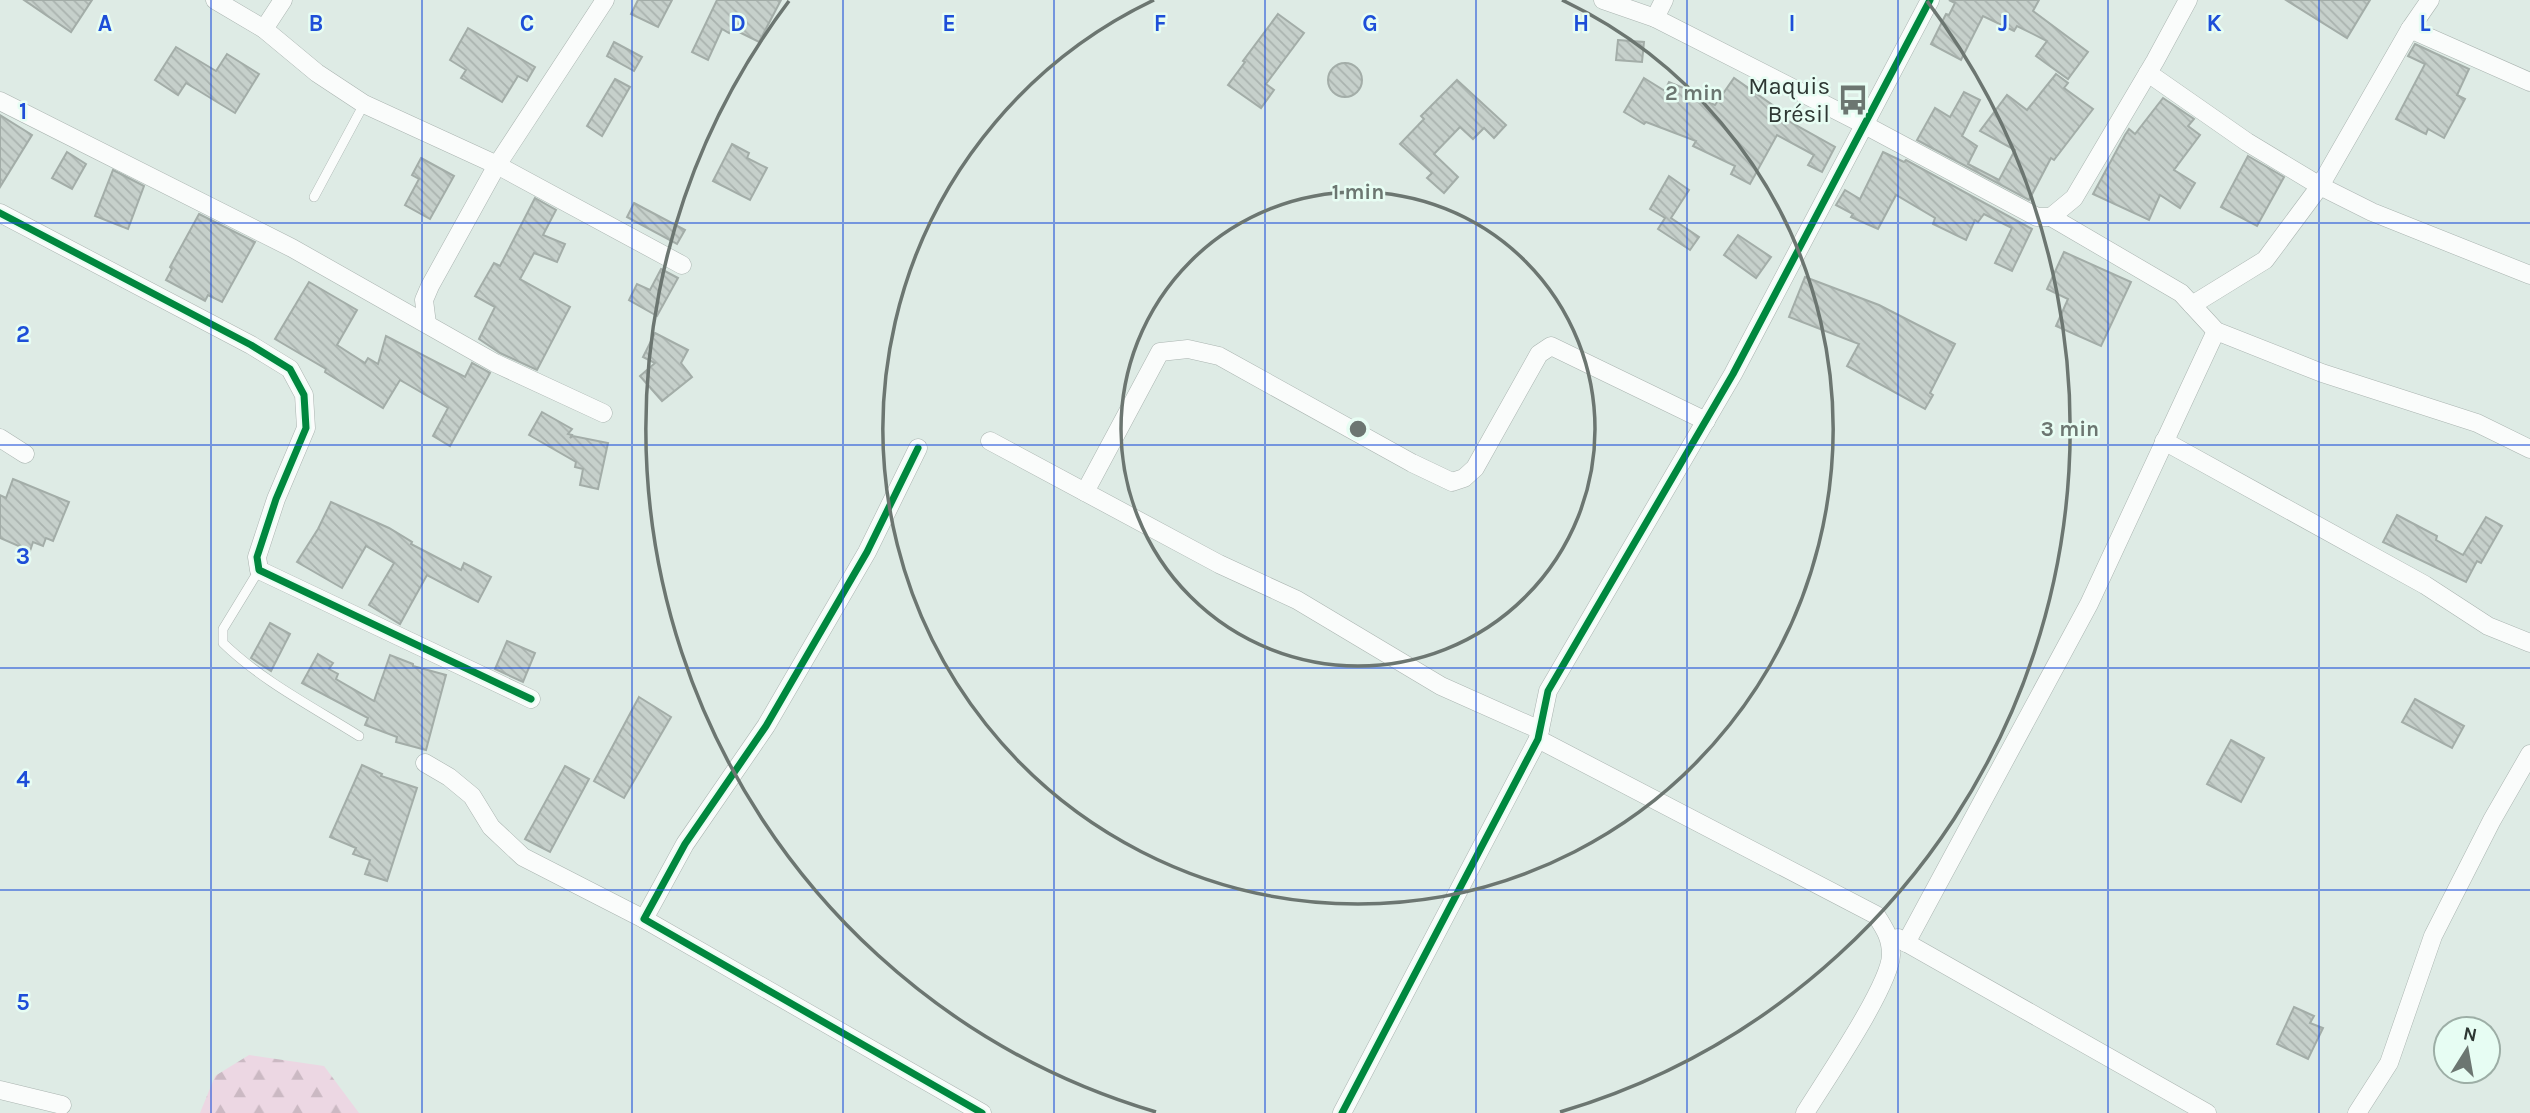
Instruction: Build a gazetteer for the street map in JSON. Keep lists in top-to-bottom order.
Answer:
{
  "places": {
    "bus stop": ["Maquis Brésil"]
  },
  "north": "top",
  "grid": {
    "columns": [
      "A",
      "B",
      "C",
      "D",
      "E",
      "F",
      "G",
      "H",
      "I",
      "J",
      "K",
      "L"
    ],
    "rows": [
      "1",
      "2",
      "3",
      "4",
      "5"
    ]
  },
  "rings": ["2 min", "1 min", "3 min"]
}
